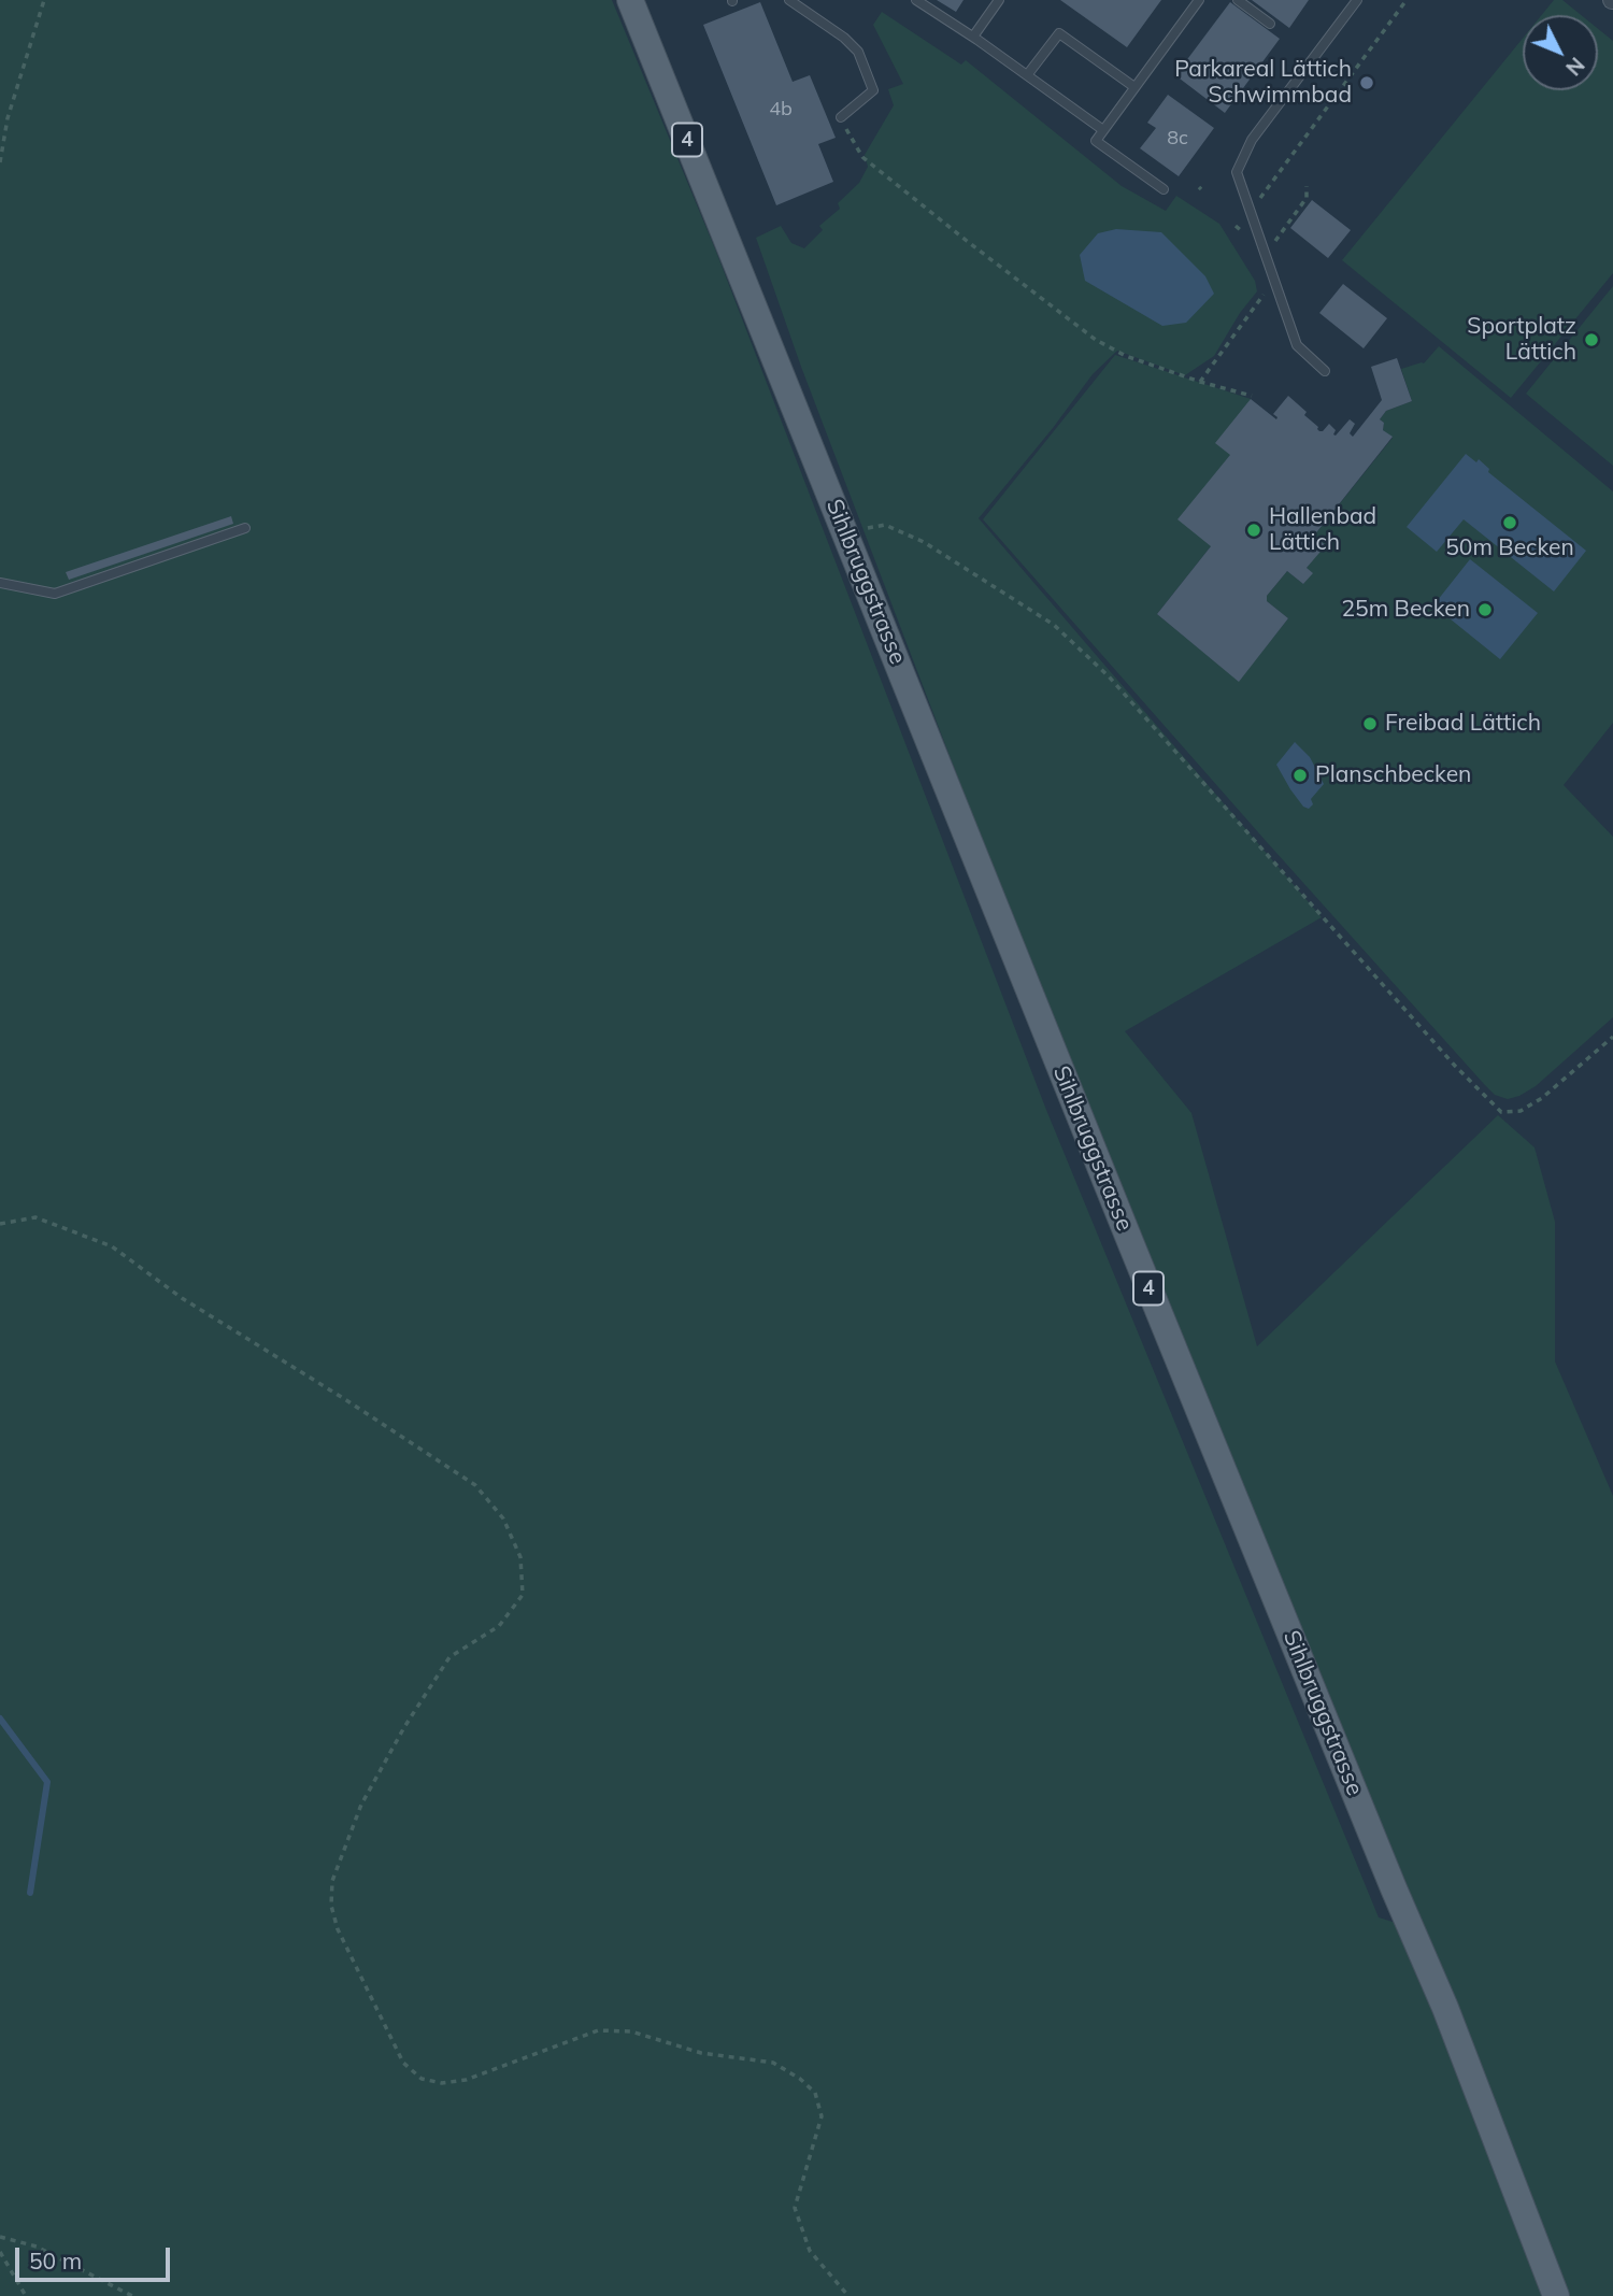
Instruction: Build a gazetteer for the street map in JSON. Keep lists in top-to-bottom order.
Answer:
{
  "streets": {
    "main road": ["4", "Sihlbruggstrasse"]
  },
  "places": [
    "Parkareal Lättich Schwimmbad",
    "Sportplatz Lättich",
    "50m Becken",
    "Hallenbad Lättich",
    "25m Becken",
    "Freibad Lättich",
    "Planschbecken"
  ],
  "house_numbers": ["4b", "8c"],
  "scale_bar": "50 m",
  "north": "bottom right"
}
